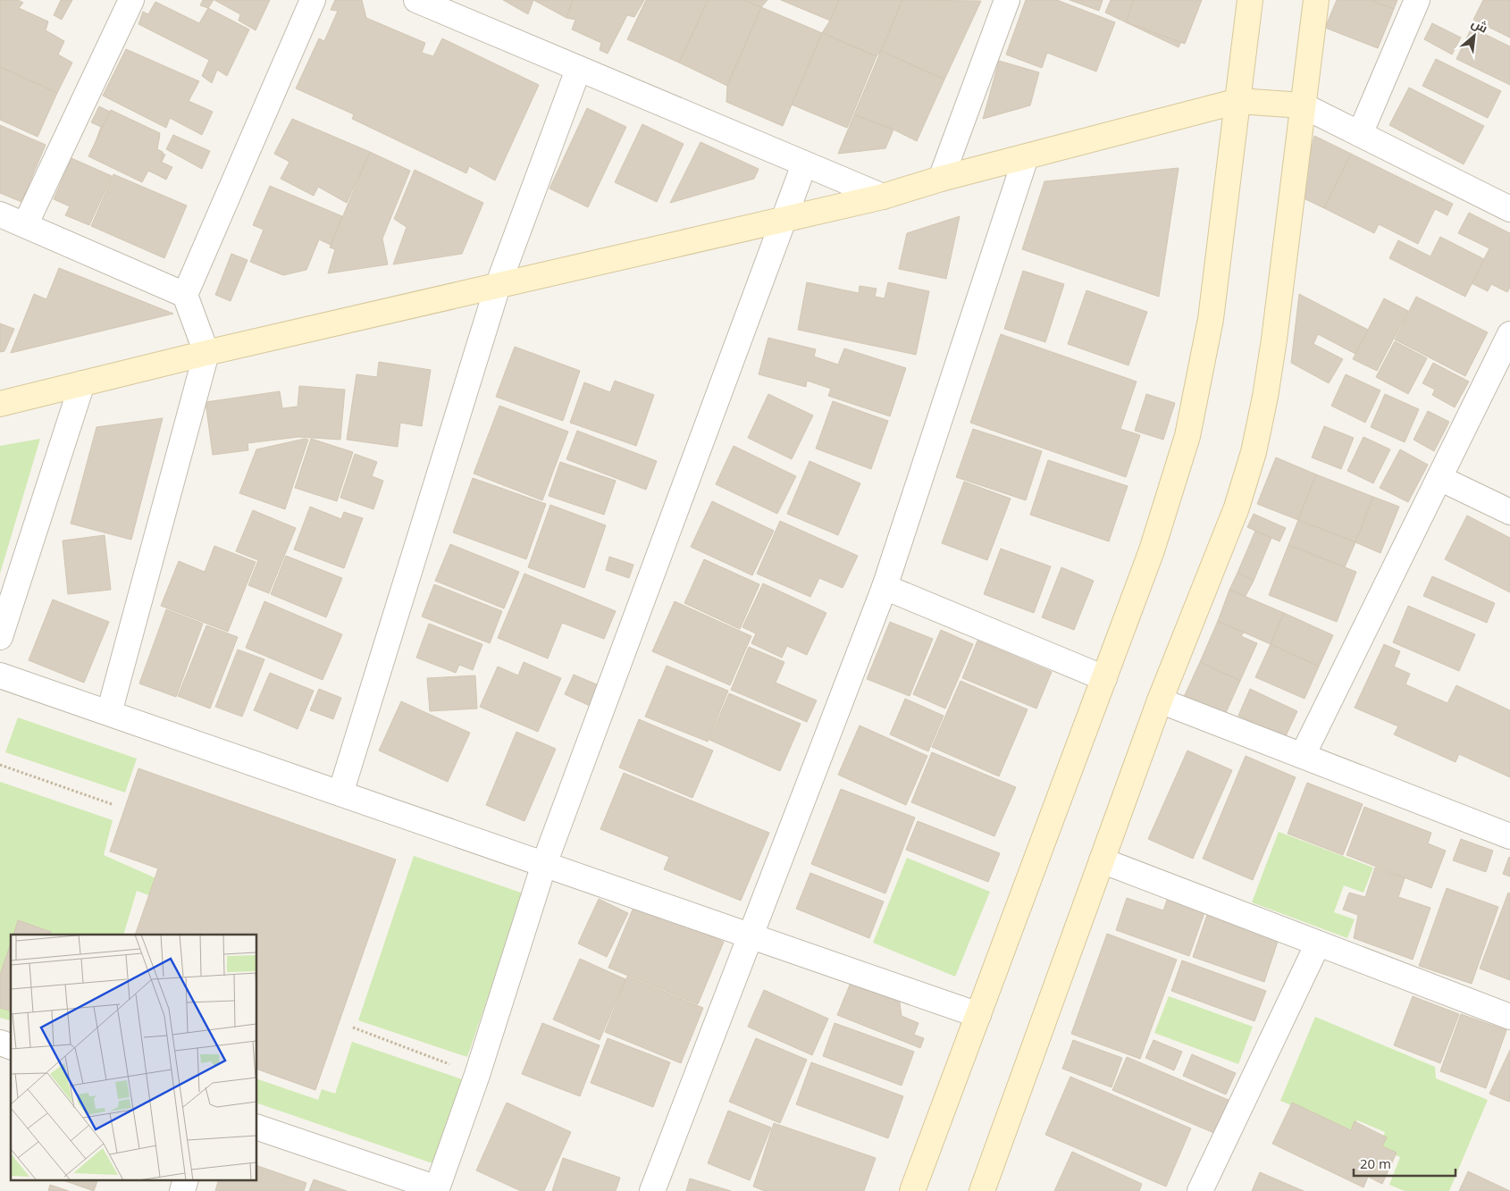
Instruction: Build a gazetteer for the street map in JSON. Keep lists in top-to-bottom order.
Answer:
{
  "scale_bar": "20 m",
  "north": "top right"
}
